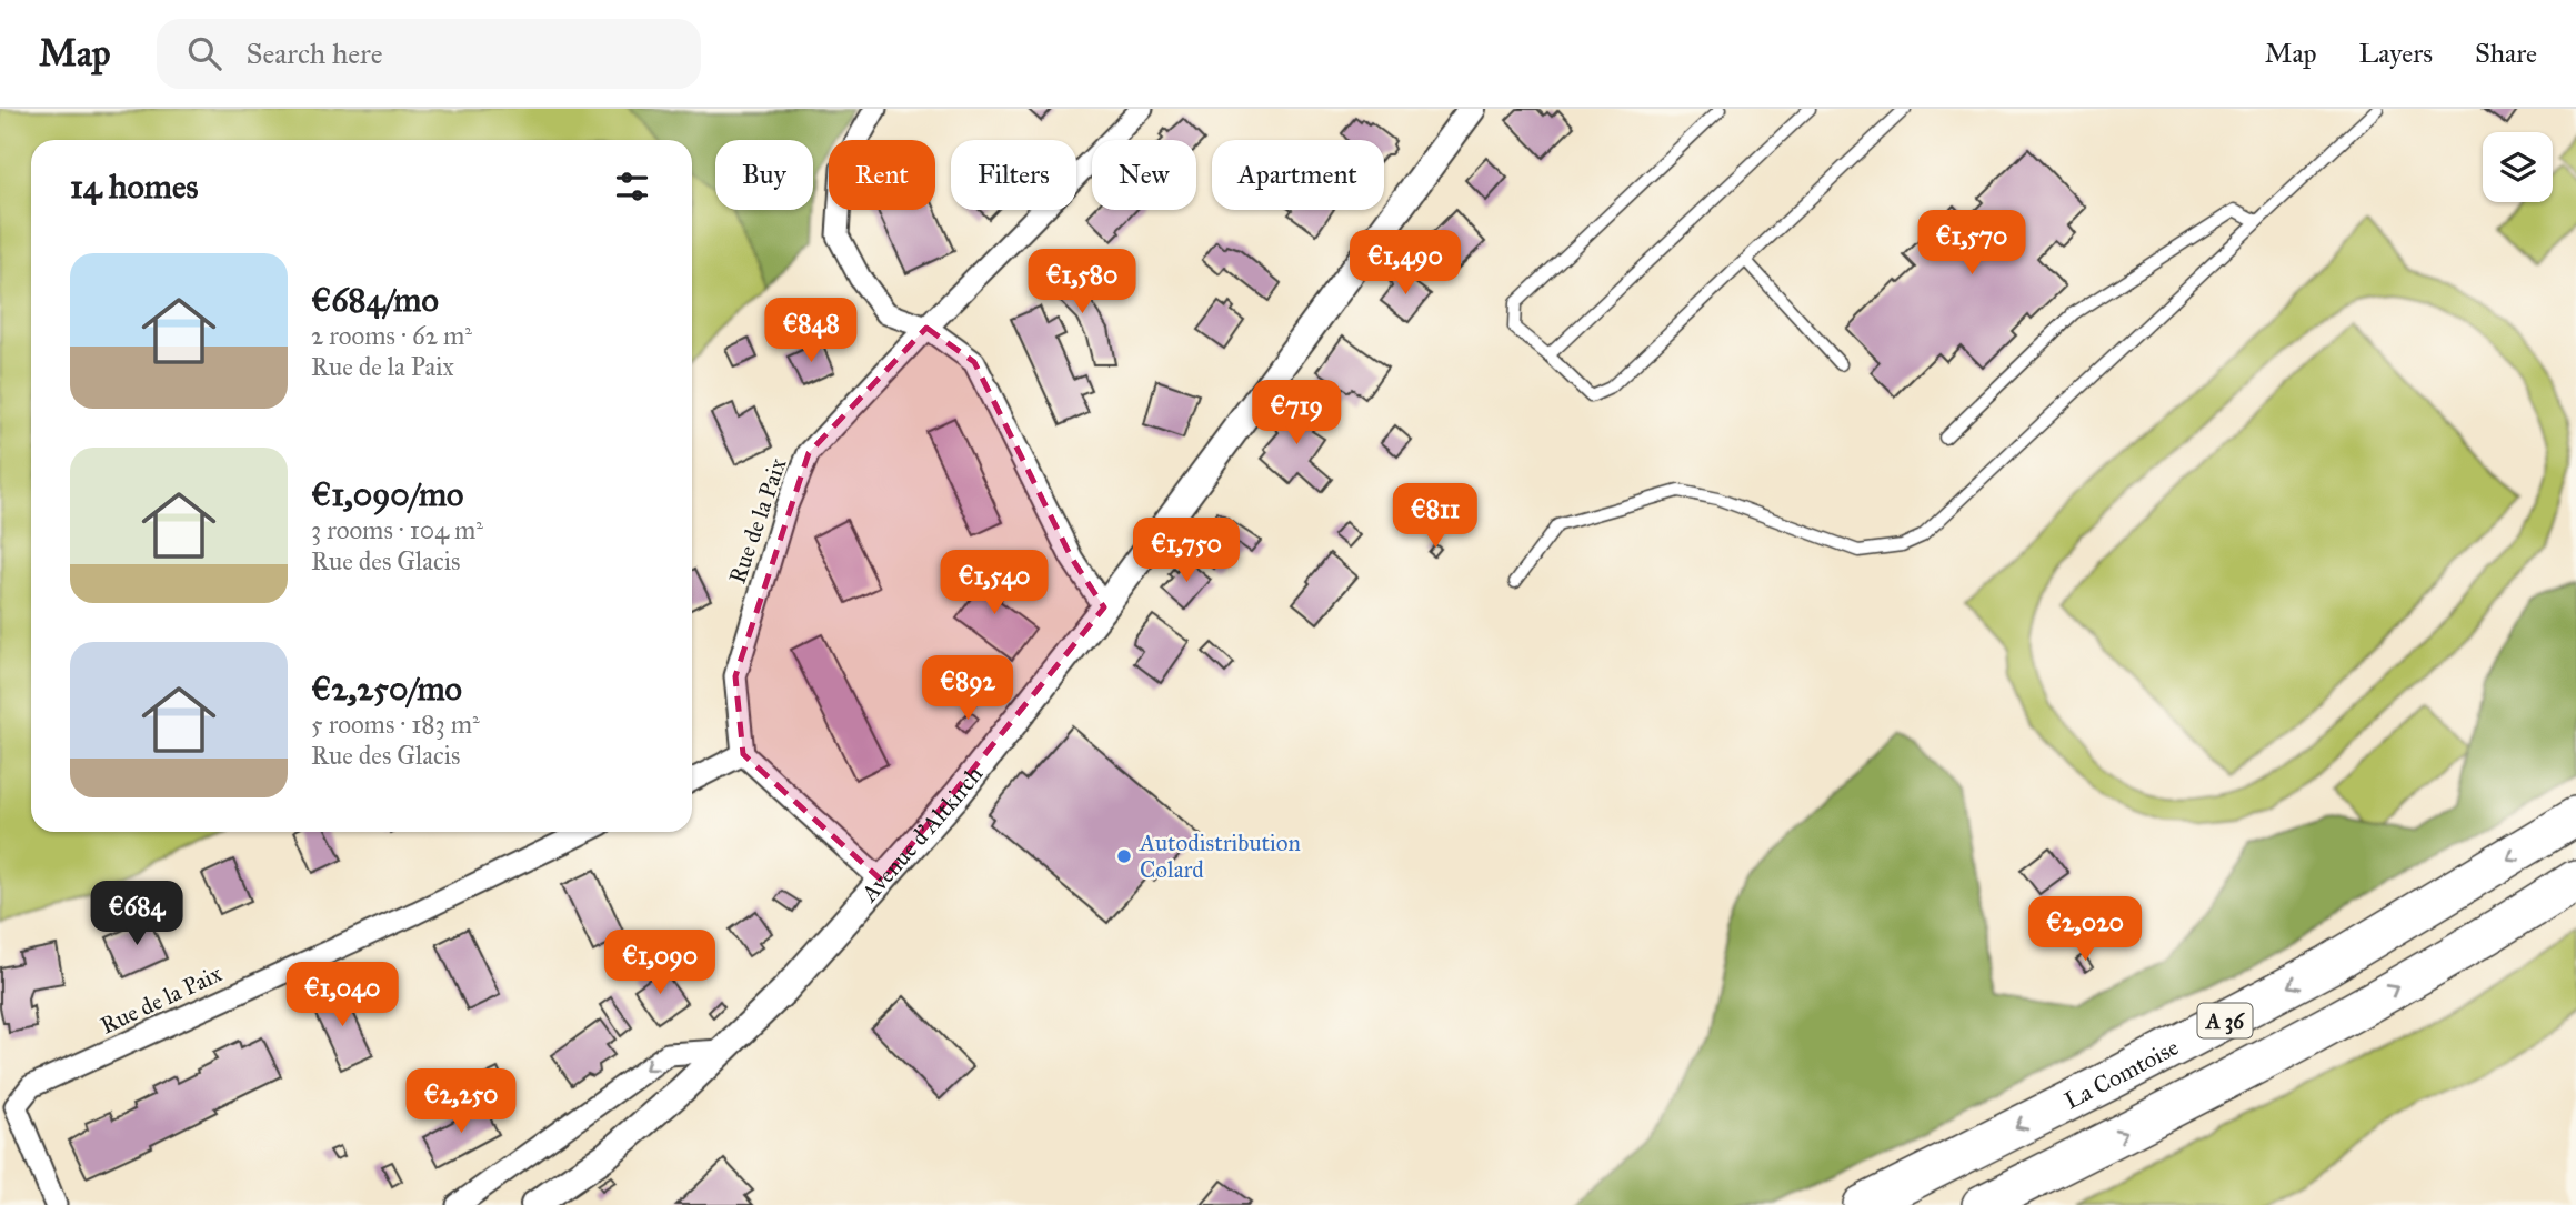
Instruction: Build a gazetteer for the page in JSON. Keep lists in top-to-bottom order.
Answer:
{
  "streets": {
    "highway": ["A 36", "La Comtoise"],
    "street": ["Rue de la Paix", "Avenue d'Altkirch"]
  },
  "places": ["Autodistribution Colard"],
  "page": {
    "header": "Map",
    "search": "Search here",
    "nav": ["Map", "Layers", "Share"],
    "chip": [
      "Buy",
      "Rent",
      "Filters",
      "New",
      "Apartment"
    ],
    "heading": "14 homes",
    "price": [
      "€1,570",
      "€1,490",
      "€1,580",
      "€848",
      "€719",
      "€811",
      "€1,750",
      "€1,540",
      "€892",
      "€684",
      "€2,020",
      "€1,090",
      "€1,040",
      "€2,250"
    ],
    "list": [
      {
        "name": "€684/mo",
        "note": "2 rooms · 62 m² · Rue de la Paix"
      },
      {
        "name": "€1,090/mo",
        "note": "3 rooms · 104 m² · Rue des Glacis"
      },
      {
        "name": "€2,250/mo",
        "note": "5 rooms · 183 m² · Rue des Glacis"
      }
    ]
  }
}
